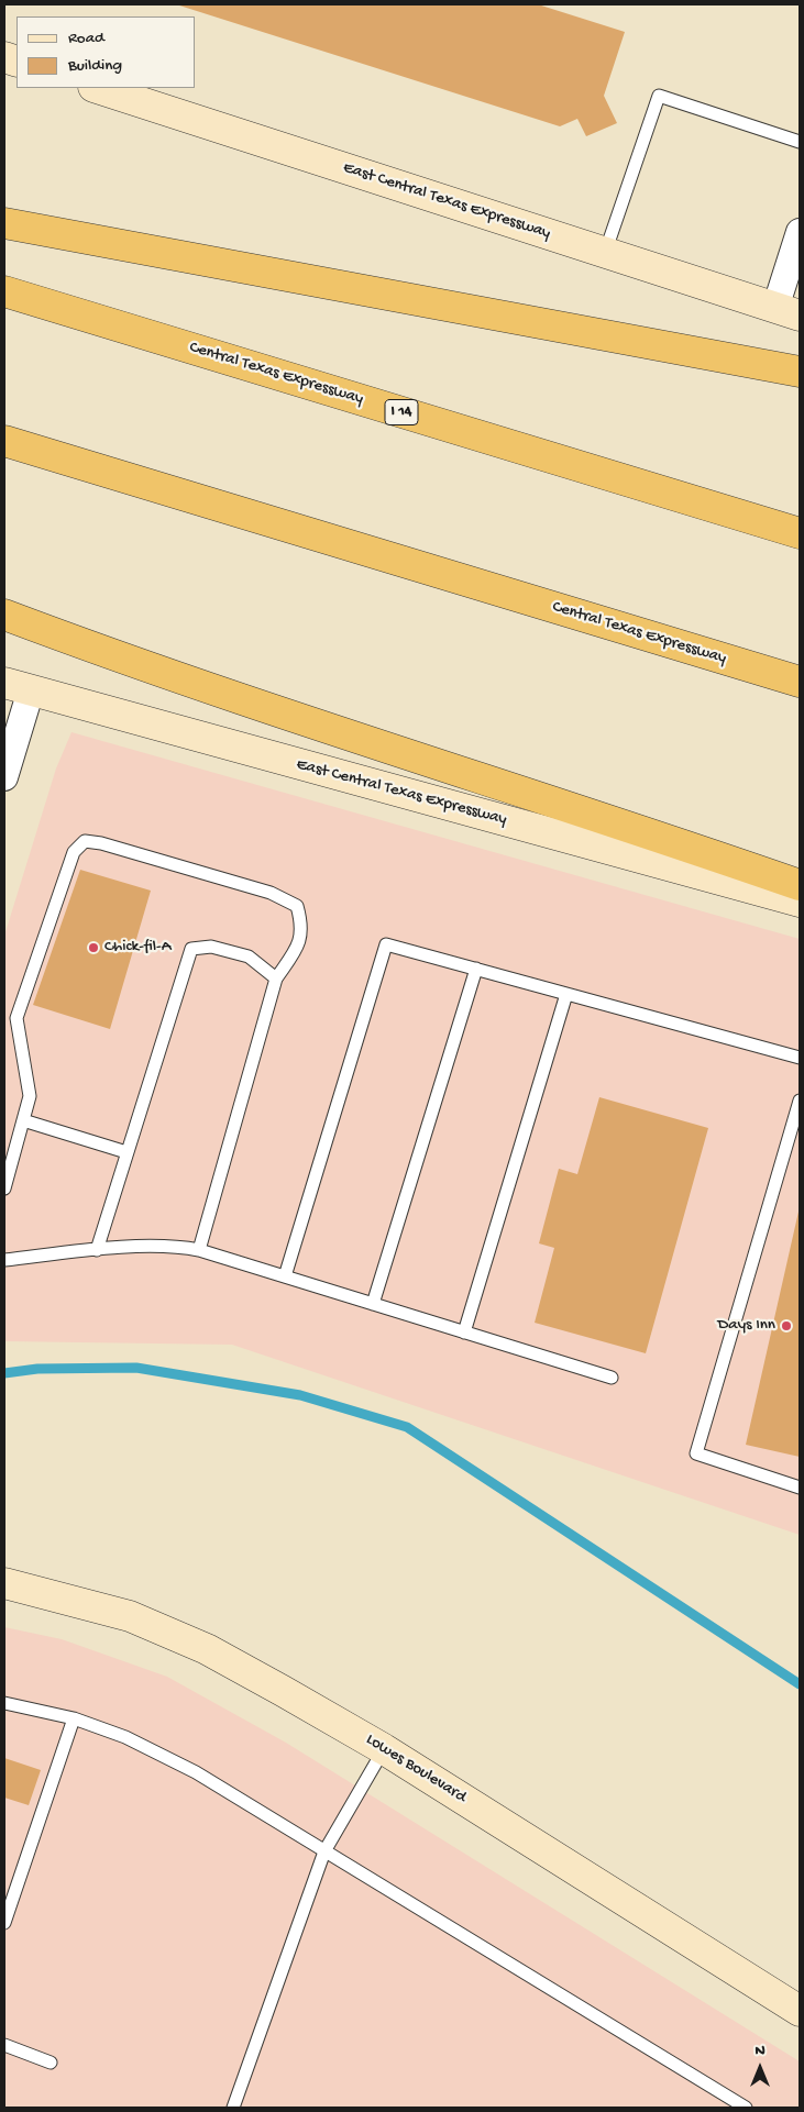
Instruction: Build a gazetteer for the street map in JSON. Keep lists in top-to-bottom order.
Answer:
{
  "streets": {
    "highway": ["Central Texas Expressway", "I 14"],
    "main road": ["East Central Texas Expressway", "Lowes Boulevard"]
  },
  "places": ["Chick-fil-A", "Days Inn"],
  "legend": ["Road", "Building"],
  "north": "top"
}
